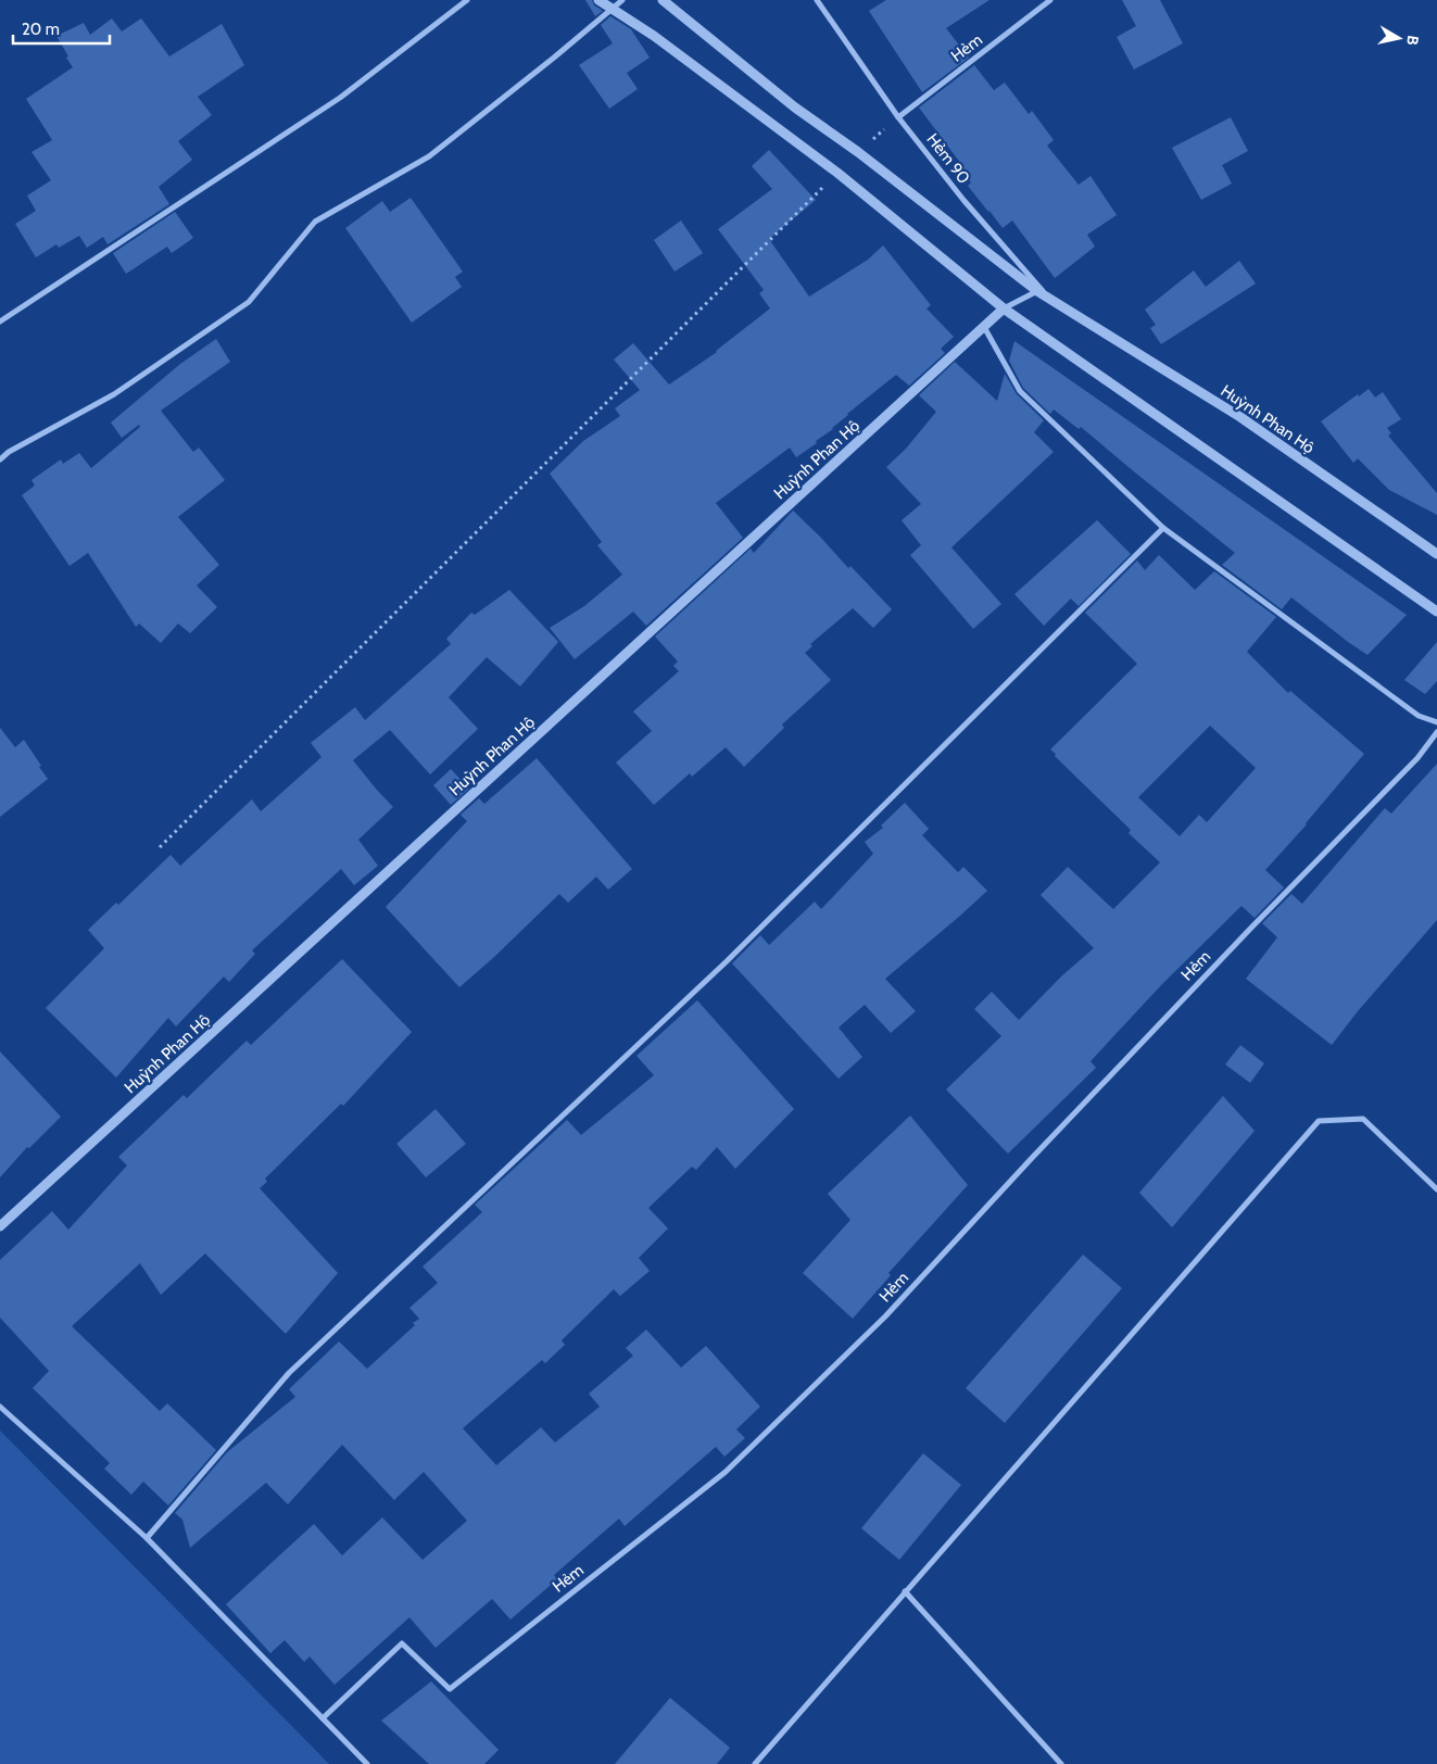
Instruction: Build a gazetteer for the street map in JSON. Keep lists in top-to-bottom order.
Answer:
{
  "streets": {
    "street": ["Hẻm", "Hẻm 90", "Huỳnh Phan Hộ"]
  },
  "crossings": [
    ["Hẻm", "Hẻm 90"],
    ["Hẻm 90", "Huỳnh Phan Hộ"]
  ],
  "scale_bar": "20 m",
  "north": "right"
}
